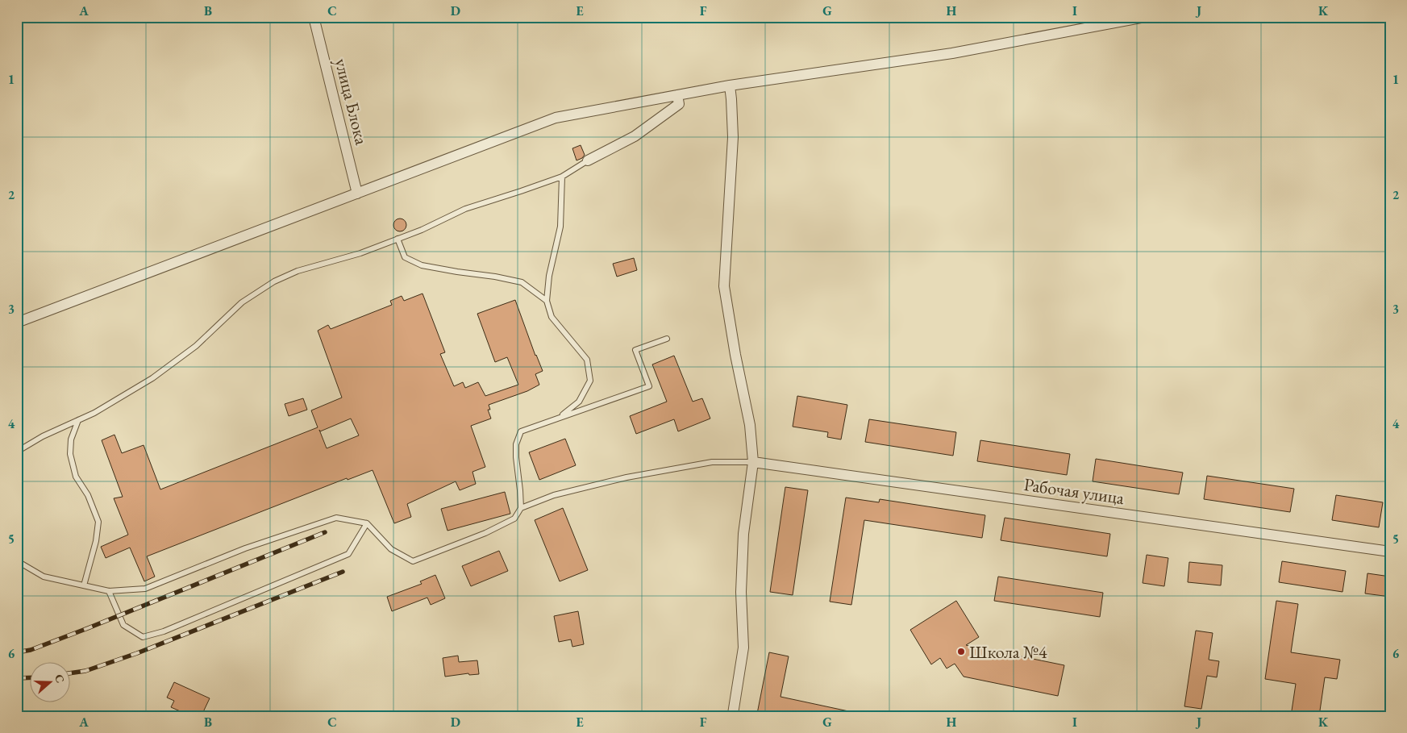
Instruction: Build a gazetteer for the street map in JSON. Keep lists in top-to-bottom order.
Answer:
{
  "streets": {
    "street": ["улица Блока", "Рабочая улица"]
  },
  "places": ["Школа №4"],
  "north": "right",
  "grid": {
    "columns": [
      "A",
      "B",
      "C",
      "D",
      "E",
      "F",
      "G",
      "H",
      "I",
      "J",
      "K"
    ],
    "rows": [
      "1",
      "2",
      "3",
      "4",
      "5",
      "6"
    ]
  }
}
